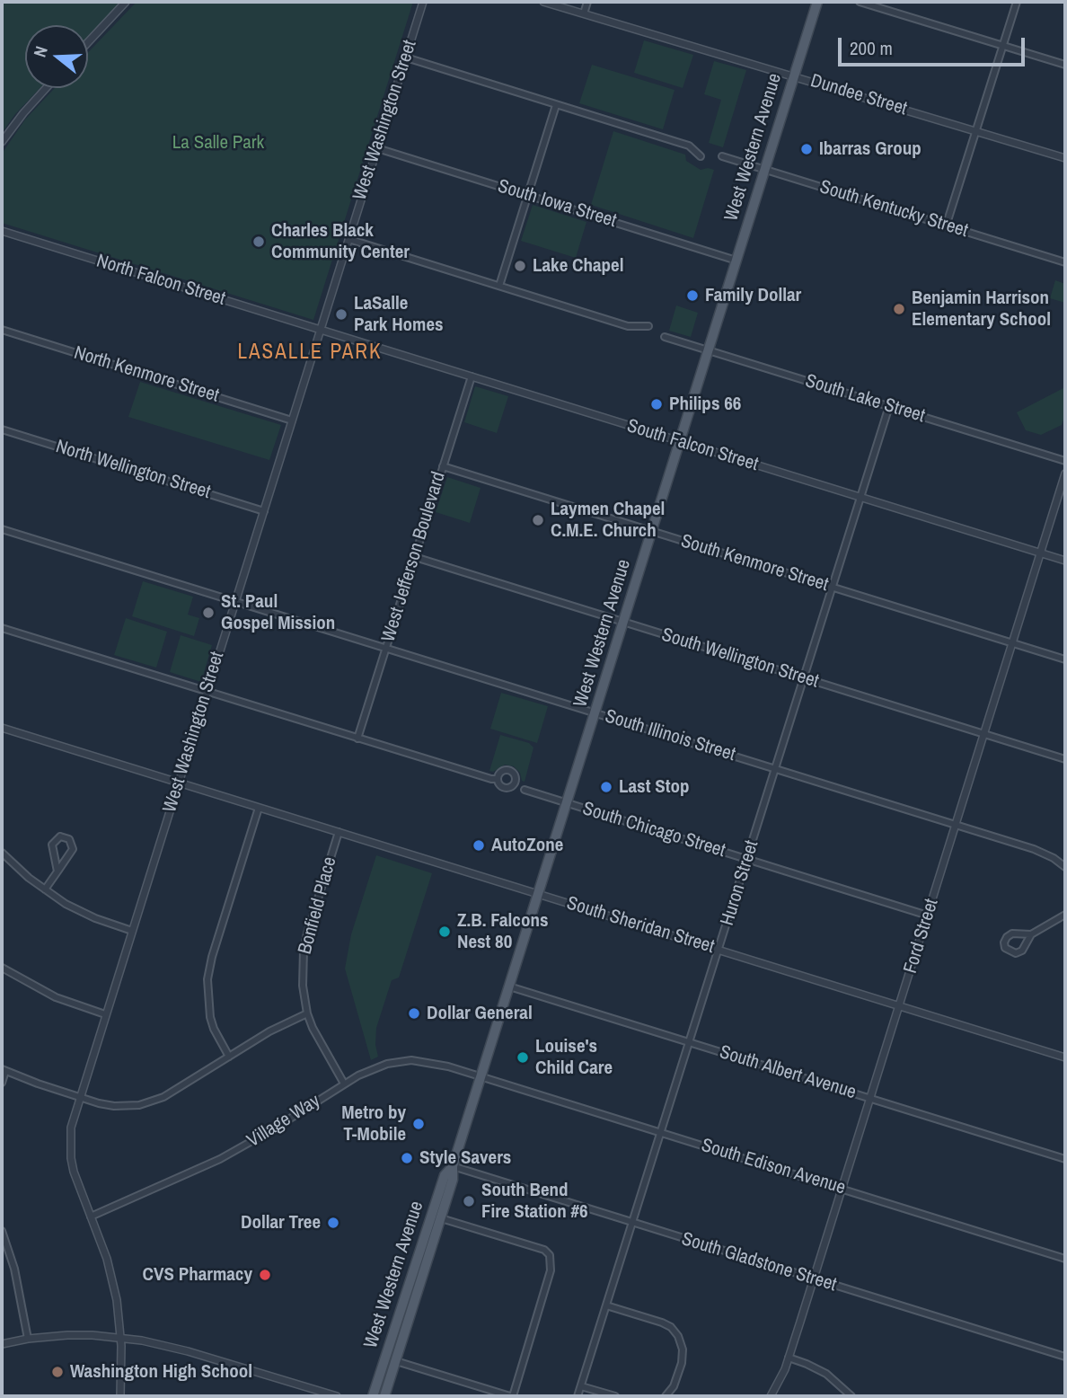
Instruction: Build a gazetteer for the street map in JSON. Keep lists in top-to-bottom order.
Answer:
{
  "streets": {
    "main road": ["West Western Avenue"],
    "street": [
      "Dundee Street",
      "West Washington Street",
      "South Iowa Street",
      "South Kentucky Street",
      "North Falcon Street",
      "North Kenmore Street",
      "South Lake Street",
      "South Falcon Street",
      "North Wellington Street",
      "West Jefferson Boulevard",
      "South Kenmore Street",
      "South Wellington Street",
      "South Illinois Street",
      "South Chicago Street",
      "Huron Street",
      "Bonfield Place",
      "South Sheridan Street",
      "Ford Street",
      "South Albert Avenue",
      "Village Way",
      "South Edison Avenue",
      "South Gladstone Street"
    ]
  },
  "crossings": [
    ["Dundee Street", "West Western Avenue"],
    ["West Washington Street", "South Iowa Street"],
    ["West Washington Street", "North Falcon Street"],
    ["West Washington Street", "North Kenmore Street"],
    ["West Washington Street", "South Falcon Street"],
    ["West Washington Street", "North Wellington Street"],
    ["West Washington Street", "South Illinois Street"],
    ["West Washington Street", "South Sheridan Street"],
    ["West Washington Street", "Village Way"],
    ["West Western Avenue", "South Iowa Street"],
    ["West Western Avenue", "South Kentucky Street"],
    ["West Western Avenue", "South Lake Street"],
    ["West Western Avenue", "South Falcon Street"],
    ["West Western Avenue", "South Kenmore Street"],
    ["West Western Avenue", "South Wellington Street"],
    ["West Western Avenue", "South Illinois Street"],
    ["West Western Avenue", "South Chicago Street"],
    ["West Western Avenue", "South Sheridan Street"],
    ["West Western Avenue", "South Albert Avenue"],
    ["West Western Avenue", "Village Way"],
    ["West Western Avenue", "South Edison Avenue"],
    ["West Western Avenue", "South Gladstone Street"],
    ["North Falcon Street", "South Falcon Street"],
    ["South Lake Street", "Huron Street"],
    ["South Falcon Street", "West Jefferson Boulevard"],
    ["South Falcon Street", "Huron Street"],
    ["South Falcon Street", "Ford Street"],
    ["West Jefferson Boulevard", "South Kenmore Street"],
    ["West Jefferson Boulevard", "South Wellington Street"],
    ["West Jefferson Boulevard", "South Illinois Street"],
    ["South Kenmore Street", "Huron Street"],
    ["South Kenmore Street", "Ford Street"],
    ["South Wellington Street", "Huron Street"],
    ["South Wellington Street", "Ford Street"],
    ["South Illinois Street", "Huron Street"],
    ["South Illinois Street", "Ford Street"],
    ["South Chicago Street", "Huron Street"],
    ["South Chicago Street", "Ford Street"],
    ["Huron Street", "South Sheridan Street"],
    ["Huron Street", "South Albert Avenue"],
    ["Huron Street", "South Edison Avenue"],
    ["Huron Street", "South Gladstone Street"],
    ["Bonfield Place", "South Sheridan Street"],
    ["Bonfield Place", "Village Way"],
    ["South Sheridan Street", "Ford Street"],
    ["Ford Street", "South Albert Avenue"],
    ["Ford Street", "South Edison Avenue"],
    ["Ford Street", "South Gladstone Street"],
    ["Village Way", "South Edison Avenue"]
  ],
  "districts": ["LASALLE PARK"],
  "parks": ["La Salle Park"],
  "places": [
    "Ibarras Group",
    "Charles Black Community Center",
    "Lake Chapel",
    "Family Dollar",
    "Benjamin Harrison Elementary School",
    "LaSalle Park Homes",
    "Philips 66",
    "Laymen Chapel C.M.E. Church",
    "St. Paul Gospel Mission",
    "Last Stop",
    "AutoZone",
    "Z.B. Falcons Nest 80",
    "Dollar General",
    "Louise's Child Care",
    "Metro by T-Mobile",
    "Style Savers",
    "South Bend Fire Station #6",
    "Dollar Tree",
    "CVS Pharmacy",
    "Washington High School"
  ],
  "scale_bar": "200 m",
  "north": "left"
}
